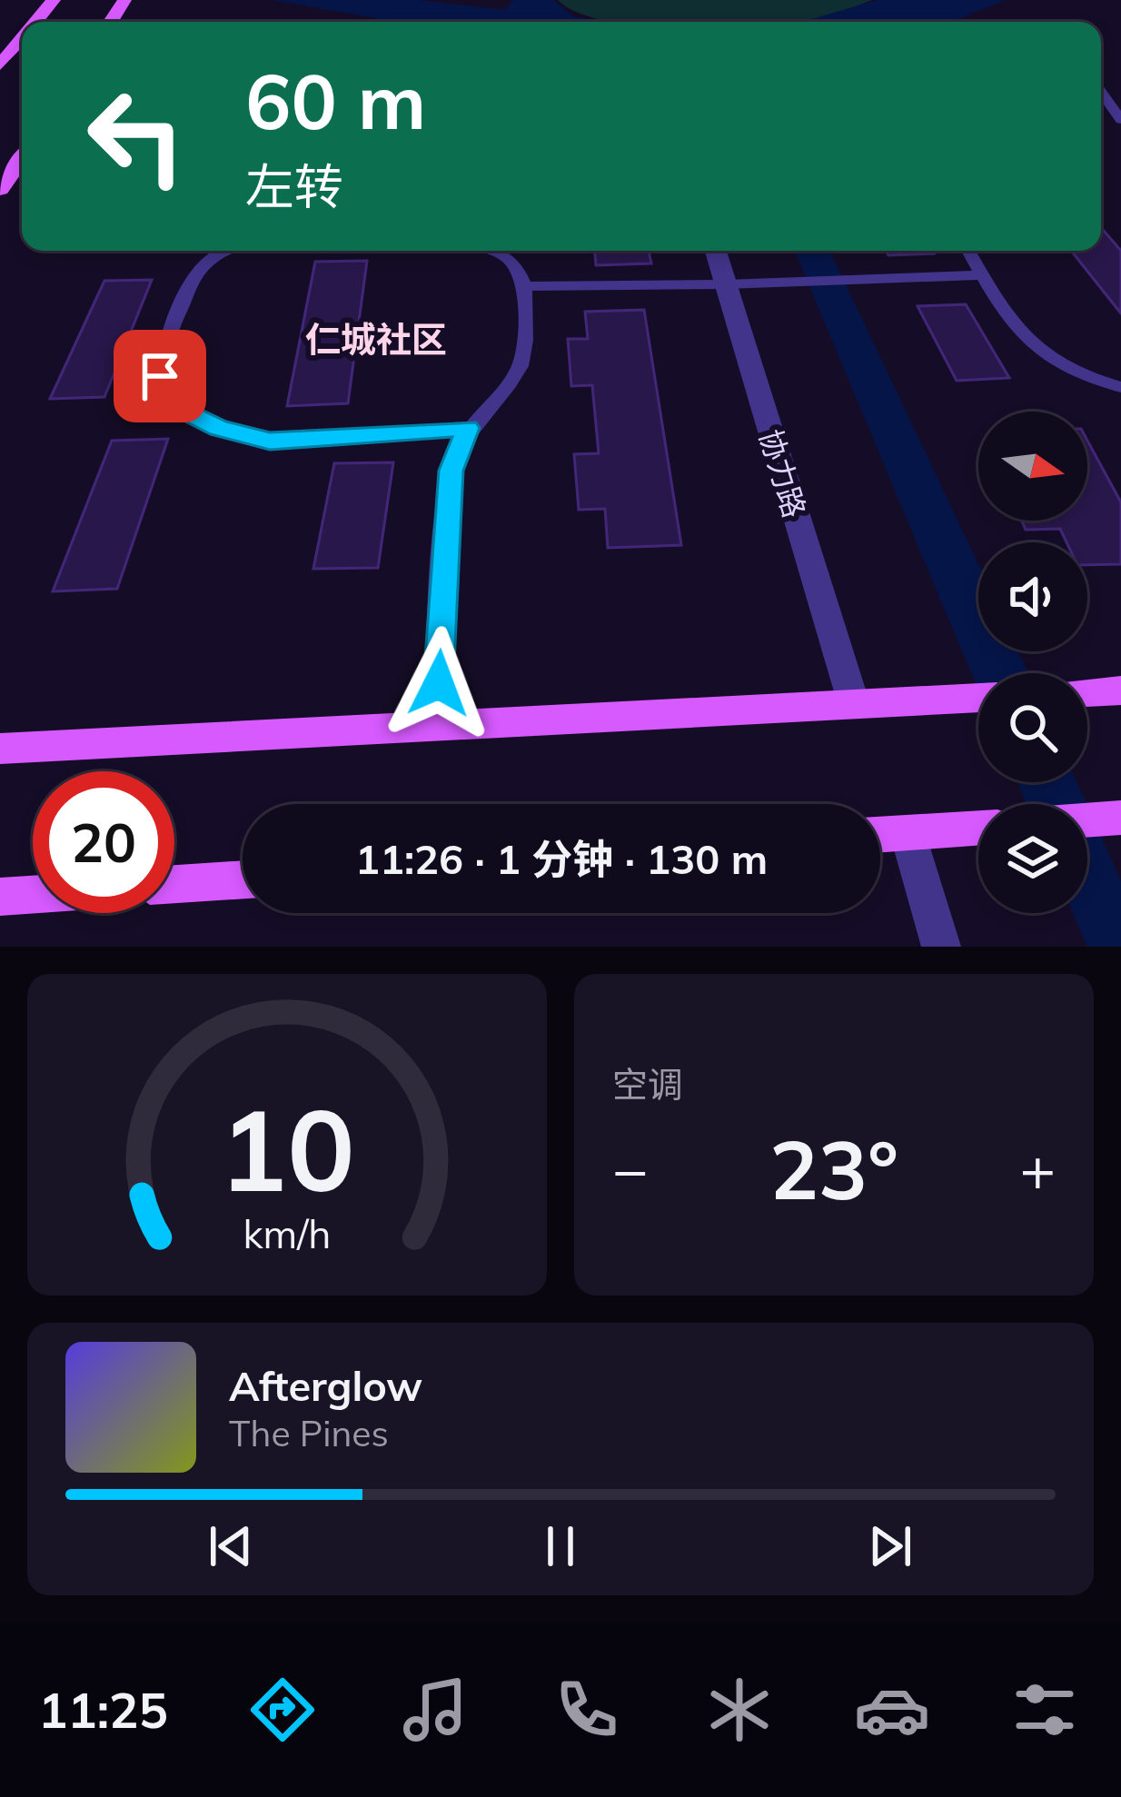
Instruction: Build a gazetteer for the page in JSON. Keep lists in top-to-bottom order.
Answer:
{
  "streets": {
    "street": ["协力路"]
  },
  "districts": ["仁城社区"],
  "north": "right",
  "page": {
    "turn": ["60 m", "左转"],
    "limit": "20",
    "trip": "11:26 · 1 分钟 · 130 m",
    "tile": "空调",
    "heat": ["−", "23°", "+"],
    "song": ["Afterglow", "The Pines"],
    "tabs": "11:25",
    "gauge": ["10", "km/h"]
  }
}
